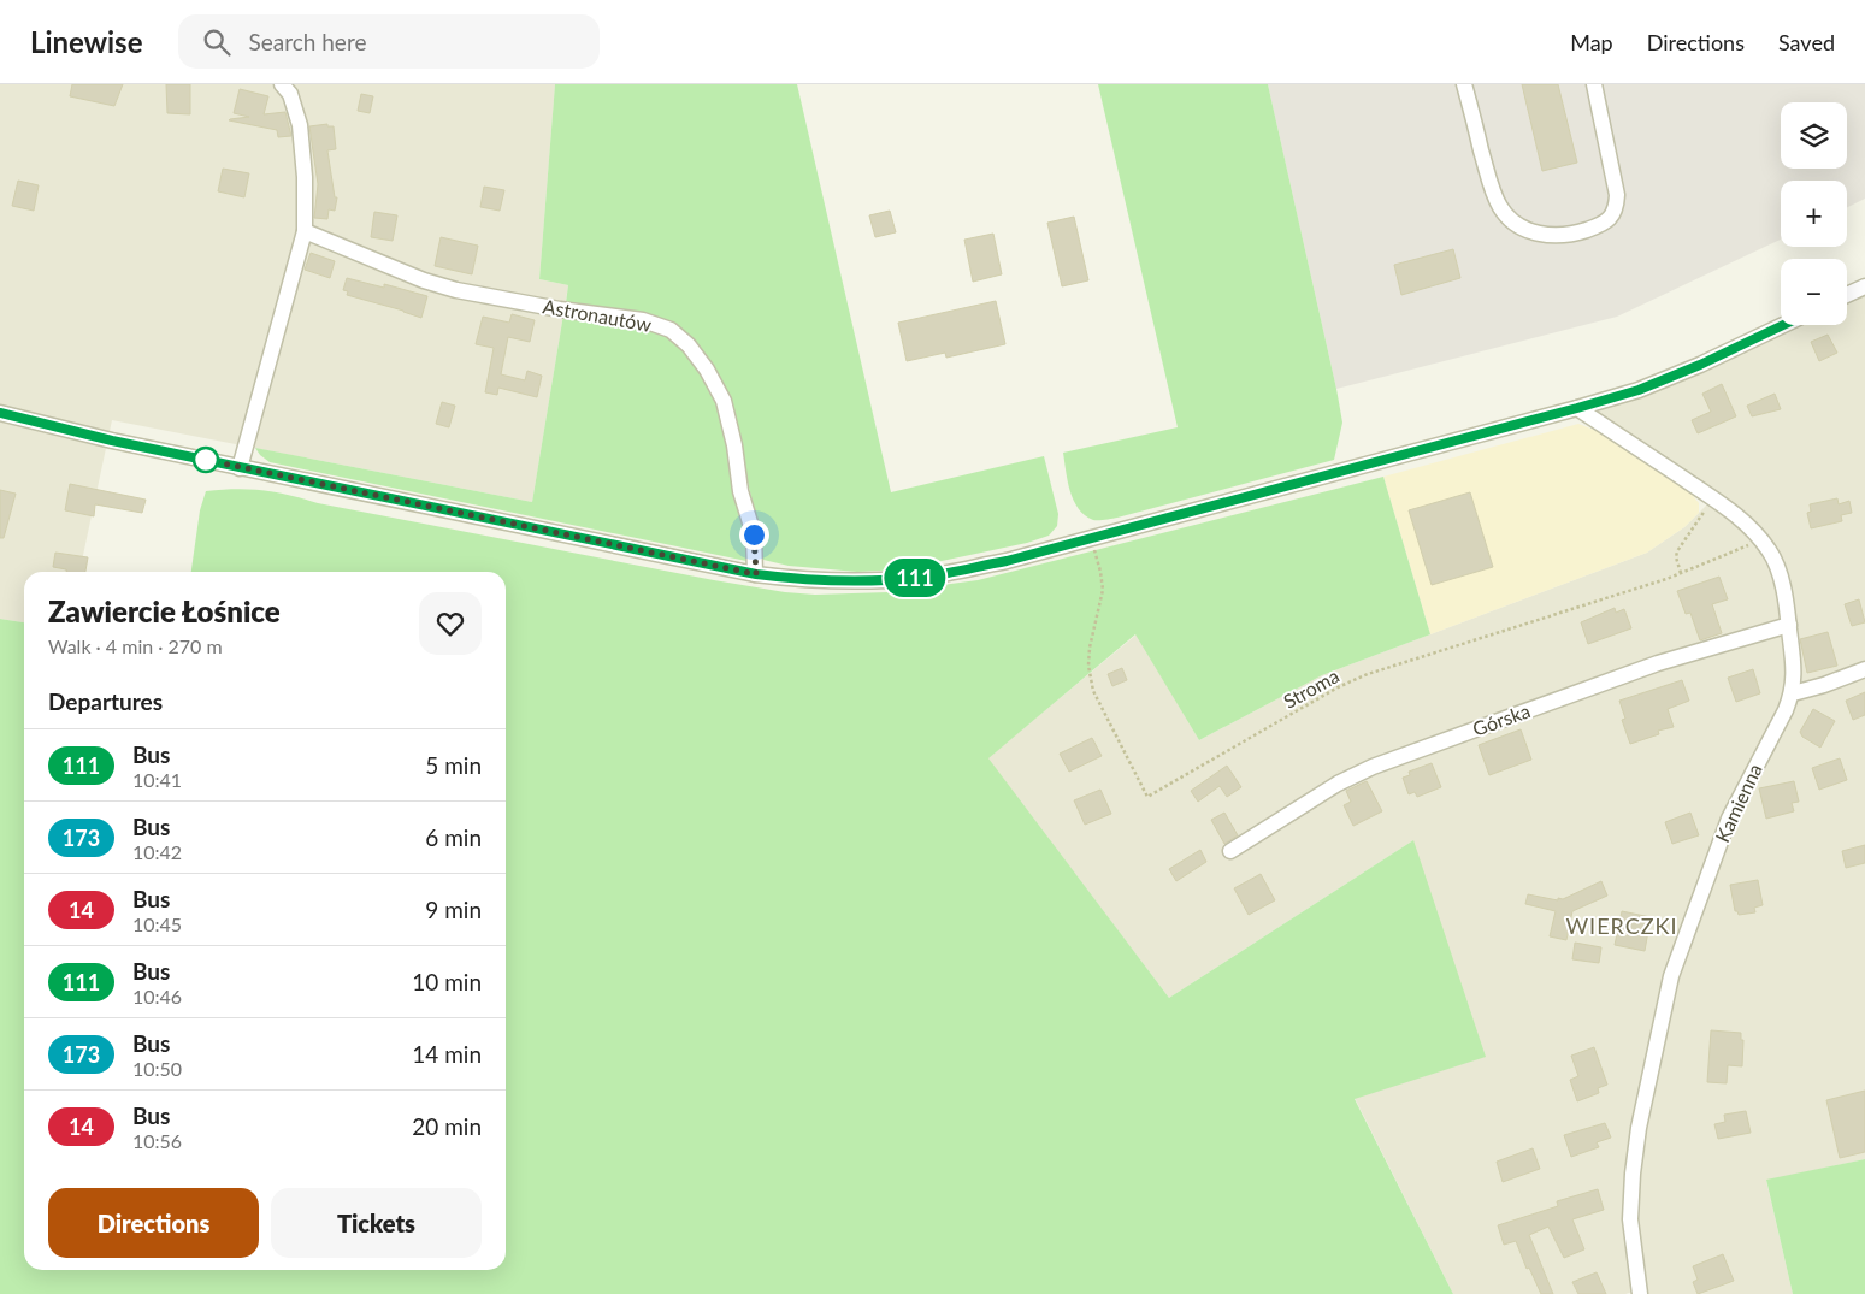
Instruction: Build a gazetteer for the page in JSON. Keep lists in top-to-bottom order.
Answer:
{
  "streets": {
    "street": ["Astronautów", "Górska", "Kamienna"],
    "path": ["Stroma"]
  },
  "crossings": [
    ["Stroma", "Kamienna"],
    ["Górska", "Kamienna"]
  ],
  "districts": ["WIERCZKI"],
  "lines": ["bus line 111"],
  "page": {
    "header": "Linewise",
    "search": "Search here",
    "nav": ["Map", "Directions", "Saved"],
    "on_map": "111",
    "map_buttons": ["+", "−"],
    "heading": [
      ["Zawiercie Łośnice", "Walk · 4 min · 270 m"],
      "Departures"
    ],
    "list": [
      {
        "mark": "111",
        "name": "Bus",
        "note": "10:41",
        "value": "5 min"
      },
      {
        "mark": "173",
        "name": "Bus",
        "note": "10:42",
        "value": "6 min"
      },
      {
        "mark": "14",
        "name": "Bus",
        "note": "10:45",
        "value": "9 min"
      },
      {
        "mark": "111",
        "name": "Bus",
        "note": "10:46",
        "value": "10 min"
      },
      {
        "mark": "173",
        "name": "Bus",
        "note": "10:50",
        "value": "14 min"
      },
      {
        "mark": "14",
        "name": "Bus",
        "note": "10:56",
        "value": "20 min"
      }
    ],
    "buttons": ["Directions", "Tickets"]
  }
}
